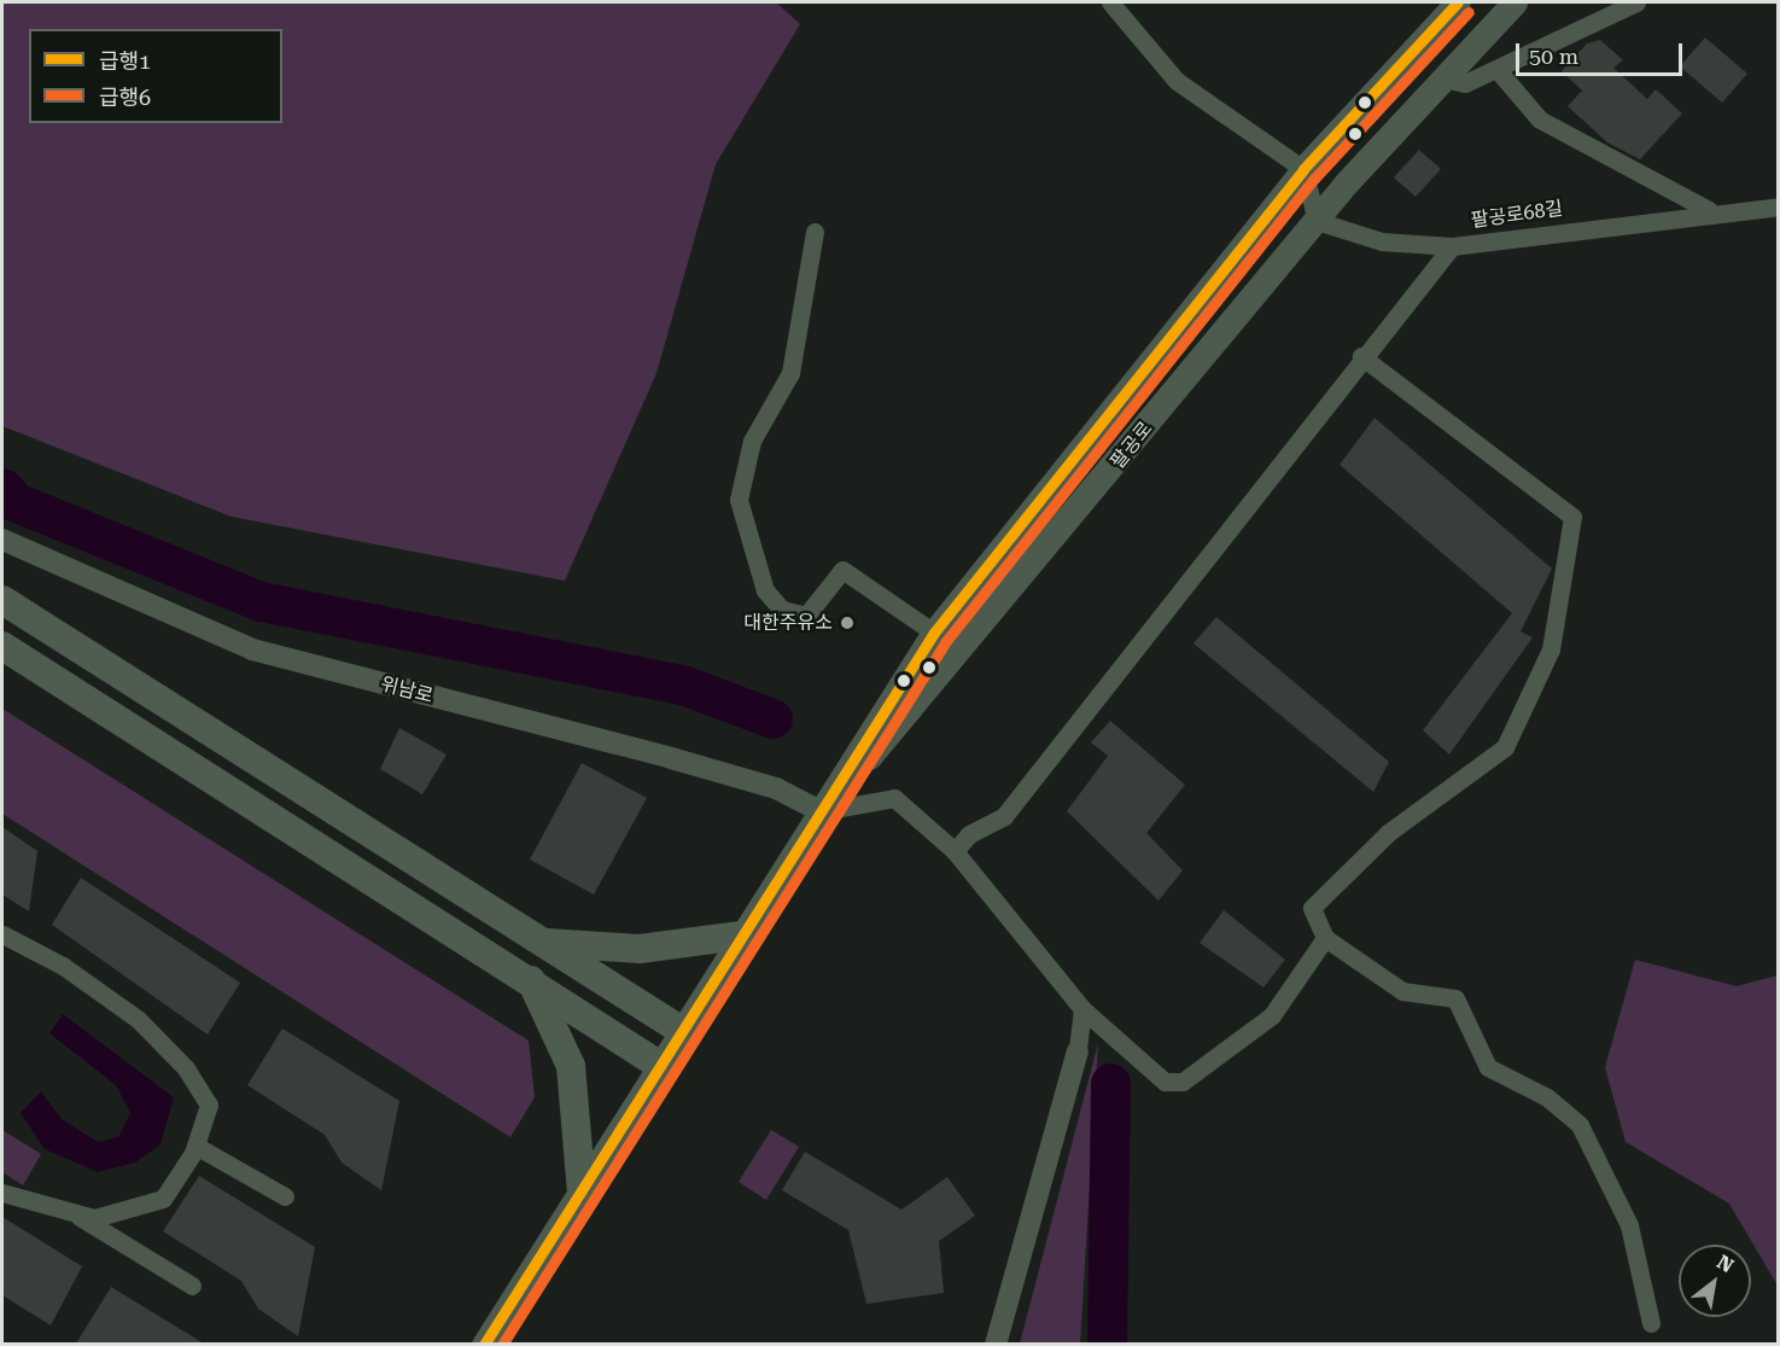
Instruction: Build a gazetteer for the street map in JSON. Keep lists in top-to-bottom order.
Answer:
{
  "streets": {
    "main road": ["팔공로"],
    "street": ["팔공로68길", "위남로"]
  },
  "crossings": [
    ["팔공로68길", "팔공로"],
    ["팔공로", "위남로"]
  ],
  "places": ["대한주유소"],
  "lines": ["transit line 급행1", "transit line 급행6"],
  "legend": ["급행1", "급행6"],
  "scale_bar": "50 m",
  "north": "top right"
}
